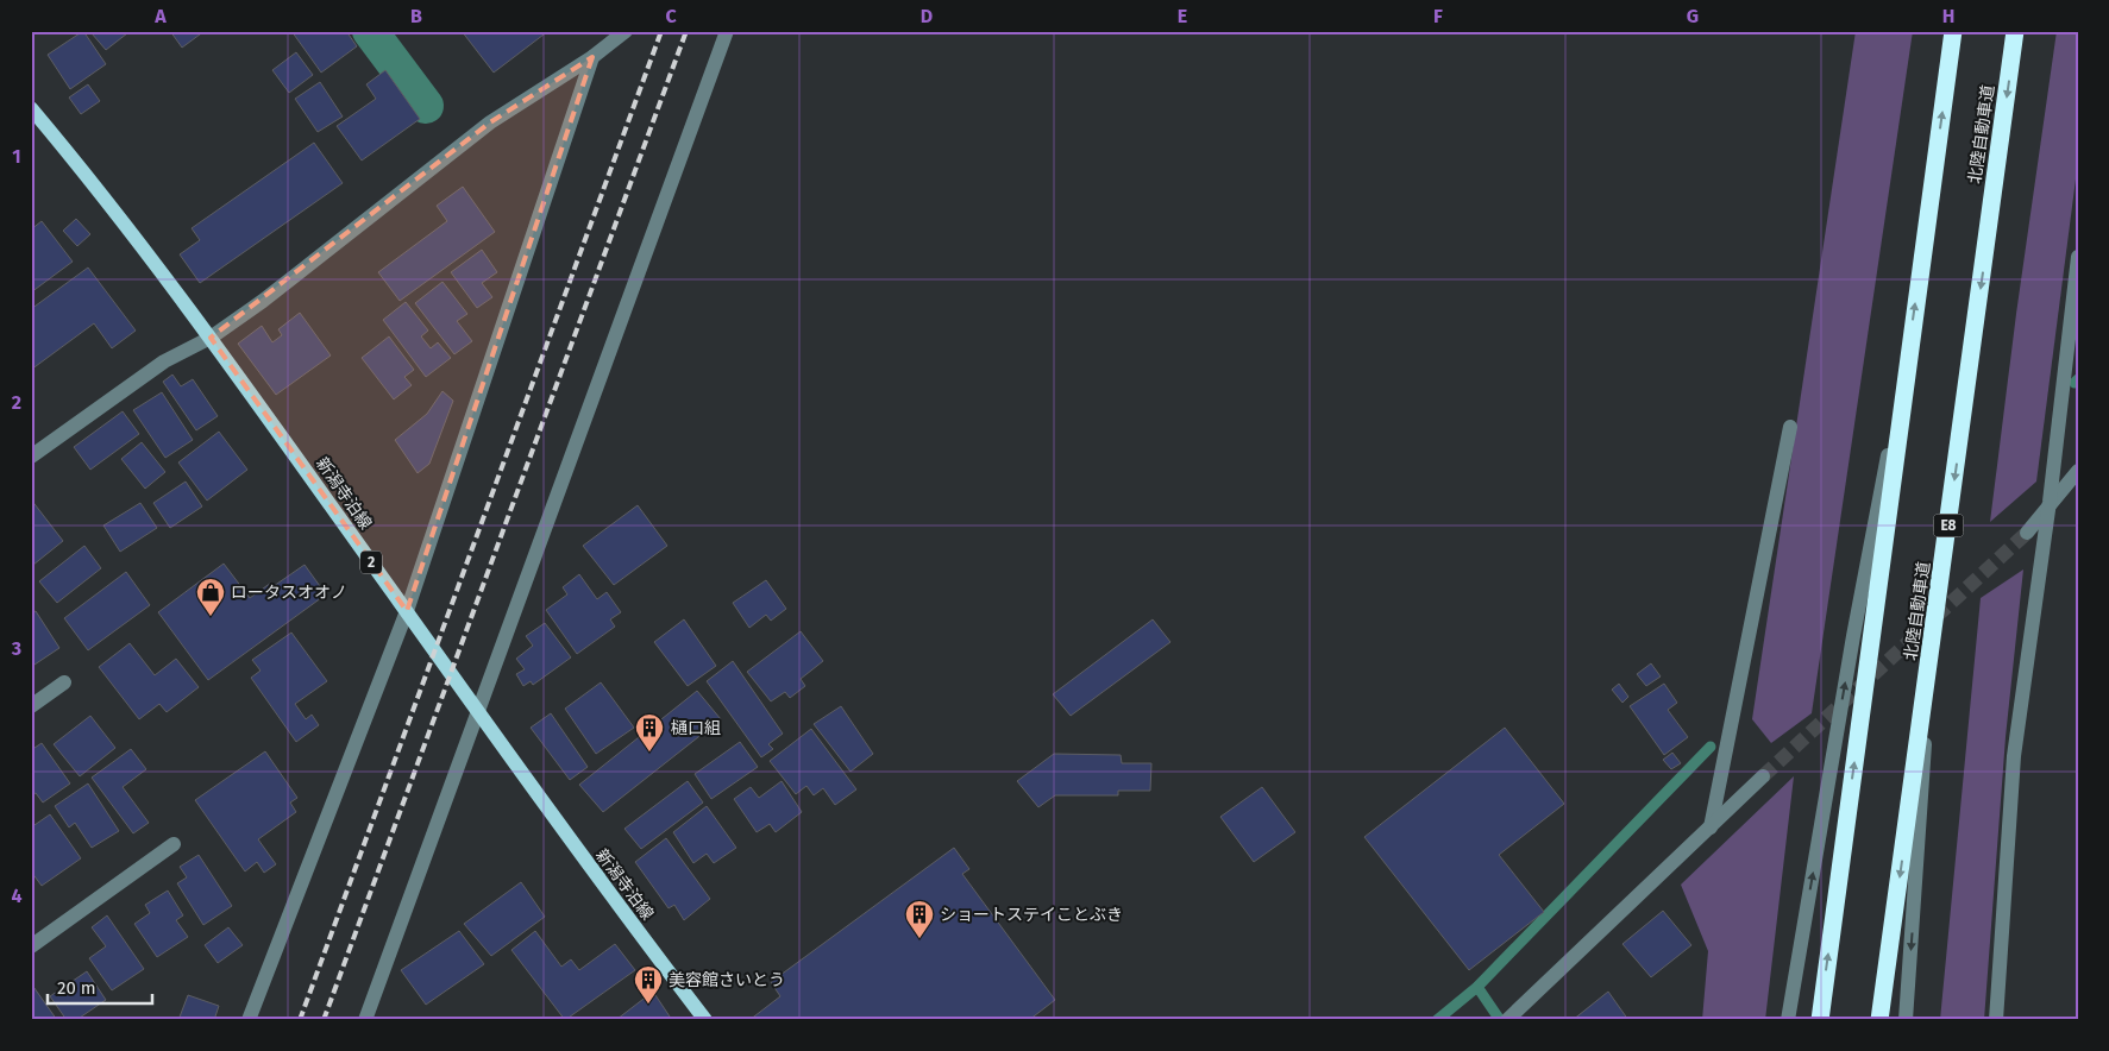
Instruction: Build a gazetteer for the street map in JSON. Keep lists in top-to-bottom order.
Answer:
{
  "streets": {
    "highway": ["北陸自動車道", "E8"],
    "main road": ["新潟寺泊線", "2"]
  },
  "places": {
    "shop": ["ロータスオオノ"],
    "building": ["樋口組", "ショートステイことぶき", "美容館さいとう"]
  },
  "scale_bar": "20 m",
  "grid": {
    "columns": [
      "A",
      "B",
      "C",
      "D",
      "E",
      "F",
      "G",
      "H"
    ],
    "rows": [
      "1",
      "2",
      "3",
      "4"
    ]
  }
}
